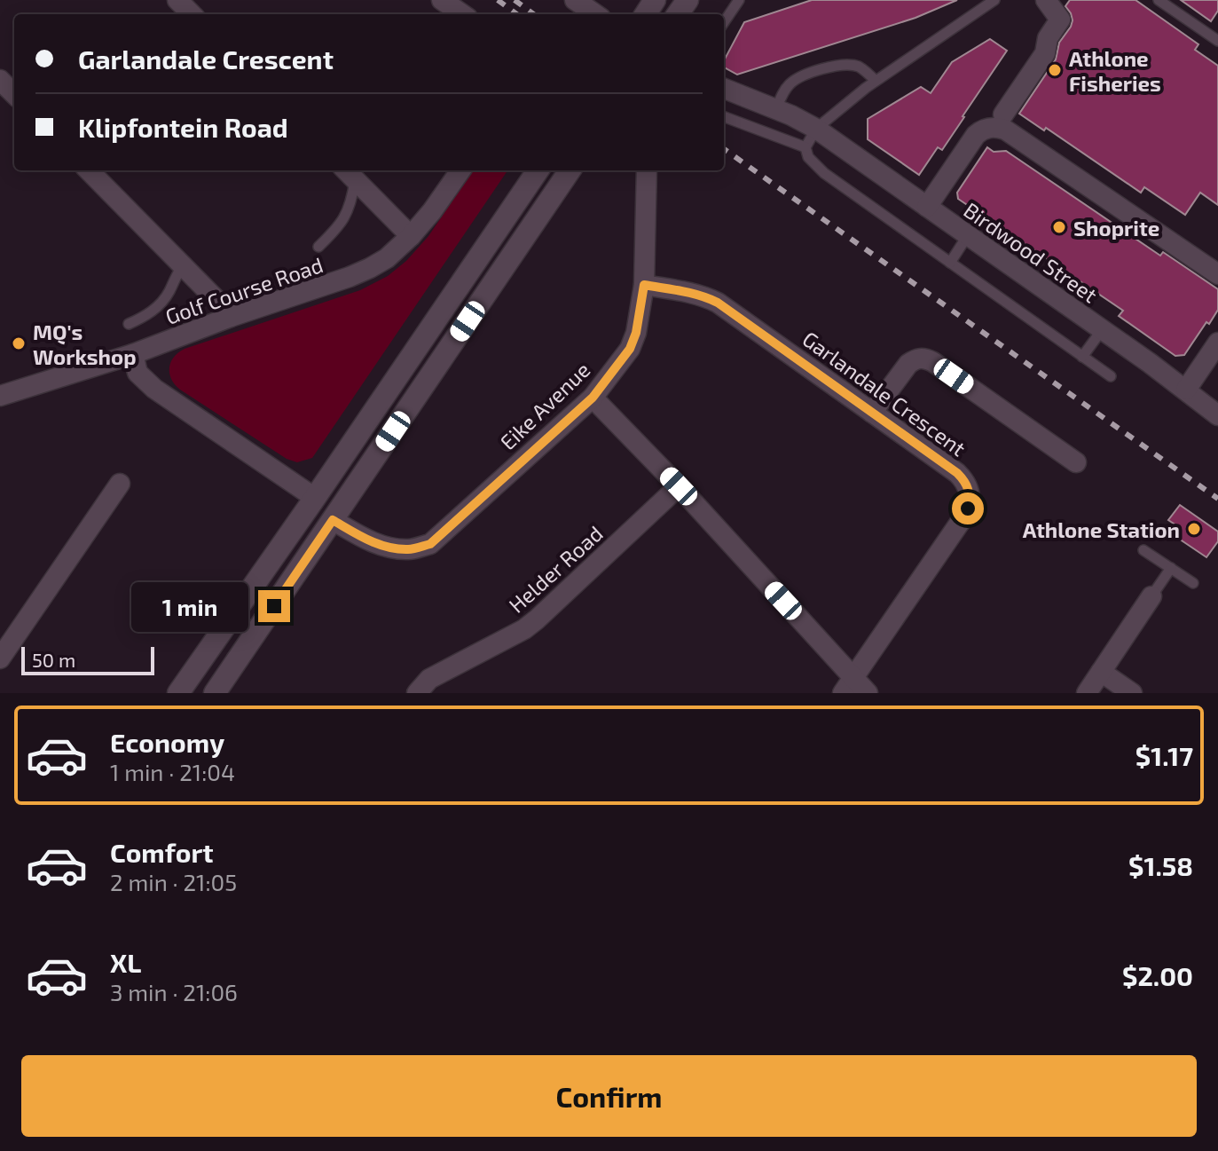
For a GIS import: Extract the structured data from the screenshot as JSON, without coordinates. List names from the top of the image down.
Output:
{
  "streets": {
    "street": [
      "Birdwood Street",
      "Golf Course Road",
      "Garlandale Crescent",
      "Eike Avenue",
      "Helder Road"
    ]
  },
  "crossings": [
    ["Garlandale Crescent", "Eike Avenue"]
  ],
  "places": [
    "Athlone Fisheries",
    "Shoprite",
    "MQ's Workshop",
    "Athlone Station"
  ],
  "scale_bar": "50 m",
  "page": {
    "banner": ["Garlandale Crescent", "Klipfontein Road"],
    "bubble": "1 min",
    "scale": "50 m",
    "list": [
      {
        "name": "Economy",
        "note": "1 min · 21:04",
        "value": "$1.17"
      },
      {
        "name": "Comfort",
        "note": "2 min · 21:05",
        "value": "$1.58"
      },
      {
        "name": "XL",
        "note": "3 min · 21:06",
        "value": "$2.00"
      }
    ],
    "buttons": "Confirm"
  }
}
